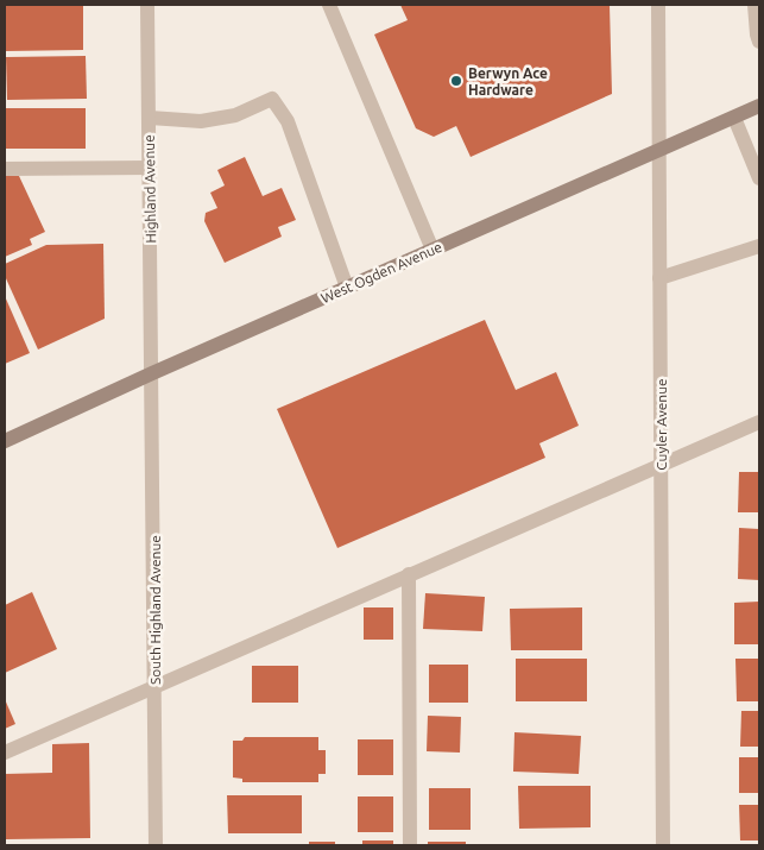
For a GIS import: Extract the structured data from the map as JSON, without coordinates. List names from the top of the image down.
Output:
{
  "streets": {
    "main road": ["West Ogden Avenue"],
    "street": ["Highland Avenue", "Cuyler Avenue", "South Highland Avenue"]
  },
  "crossings": [
    ["Highland Avenue", "West Ogden Avenue"],
    ["Highland Avenue", "South Highland Avenue"],
    ["West Ogden Avenue", "Cuyler Avenue"],
    ["West Ogden Avenue", "South Highland Avenue"]
  ],
  "places": ["Berwyn Ace Hardware"]
}
